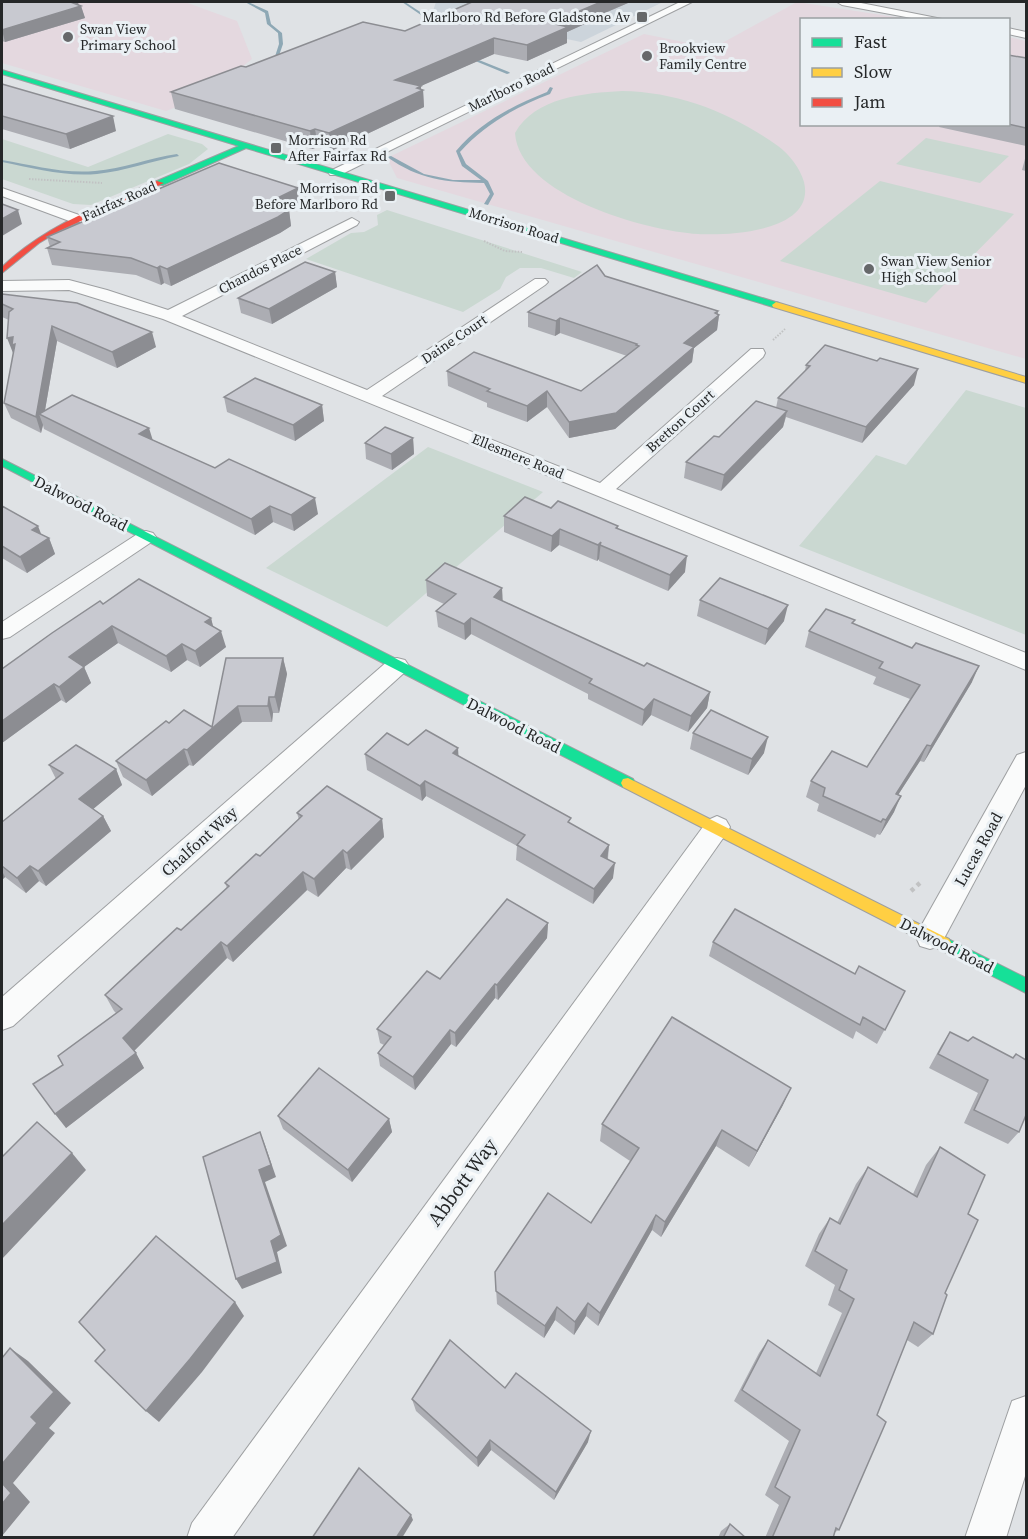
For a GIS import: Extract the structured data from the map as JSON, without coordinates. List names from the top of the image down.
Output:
{
  "streets": {
    "main road": ["Fairfax Road", "Morrison Road", "Dalwood Road"],
    "street": [
      "Marlboro Road",
      "Chandos Place",
      "Daine Court",
      "Bretton Court",
      "Ellesmere Road",
      "Chalfont Way",
      "Lucas Road",
      "Abbott Way"
    ]
  },
  "crossings": [
    ["Marlboro Road", "Morrison Road"],
    ["Fairfax Road", "Morrison Road"],
    ["Chandos Place", "Ellesmere Road"],
    ["Daine Court", "Ellesmere Road"],
    ["Bretton Court", "Ellesmere Road"],
    ["Dalwood Road", "Chalfont Way"],
    ["Dalwood Road", "Lucas Road"],
    ["Dalwood Road", "Abbott Way"]
  ],
  "places": {
    "transit": ["Marlboro Rd Before Gladstone Av", "Morrison Rd After Fairfax Rd", "Morrison Rd Before Marlboro Rd"],
    "other": ["Swan View Primary School", "Brookview Family Centre", "Swan View Senior High School"]
  },
  "legend": ["Fast", "Slow", "Jam"]
}
